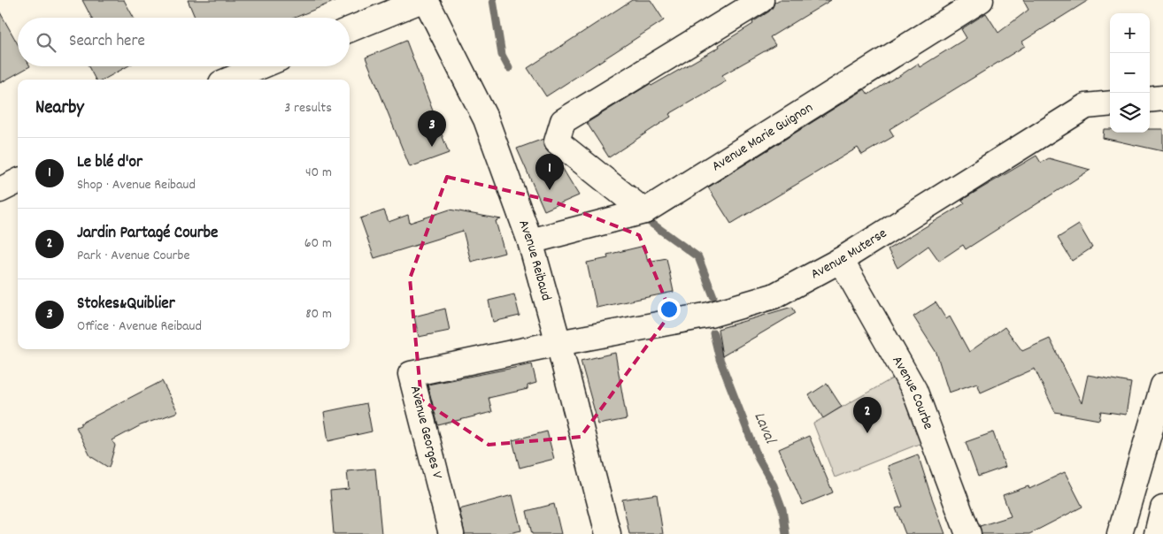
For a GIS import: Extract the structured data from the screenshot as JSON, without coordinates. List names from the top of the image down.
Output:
{
  "streets": {
    "main road": [
      "Avenue Marie Guignon",
      "Avenue Muterse",
      "Avenue Reibaud",
      "Avenue Courbe",
      "Avenue Georges V"
    ]
  },
  "crossings": [
    ["Avenue Marie Guignon", "Avenue Reibaud"],
    ["Avenue Muterse", "Avenue Reibaud"],
    ["Avenue Muterse", "Avenue Courbe"],
    ["Avenue Muterse", "Avenue Georges V"],
    ["Avenue Reibaud", "Avenue Georges V"]
  ],
  "water": ["Laval"],
  "page": {
    "map_buttons": ["+", "−"],
    "search": "Search here",
    "heading": ["Nearby", "3 results"],
    "pins": ["3", "1", "2"],
    "list": [
      {
        "mark": "1",
        "name": "Le blé d'or",
        "note": "Shop · Avenue Reibaud",
        "value": "40 m"
      },
      {
        "mark": "2",
        "name": "Jardin Partagé Courbe",
        "note": "Park · Avenue Courbe",
        "value": "60 m"
      },
      {
        "mark": "3",
        "name": "Stokes&Quiblier",
        "note": "Office · Avenue Reibaud",
        "value": "80 m"
      }
    ]
  }
}
